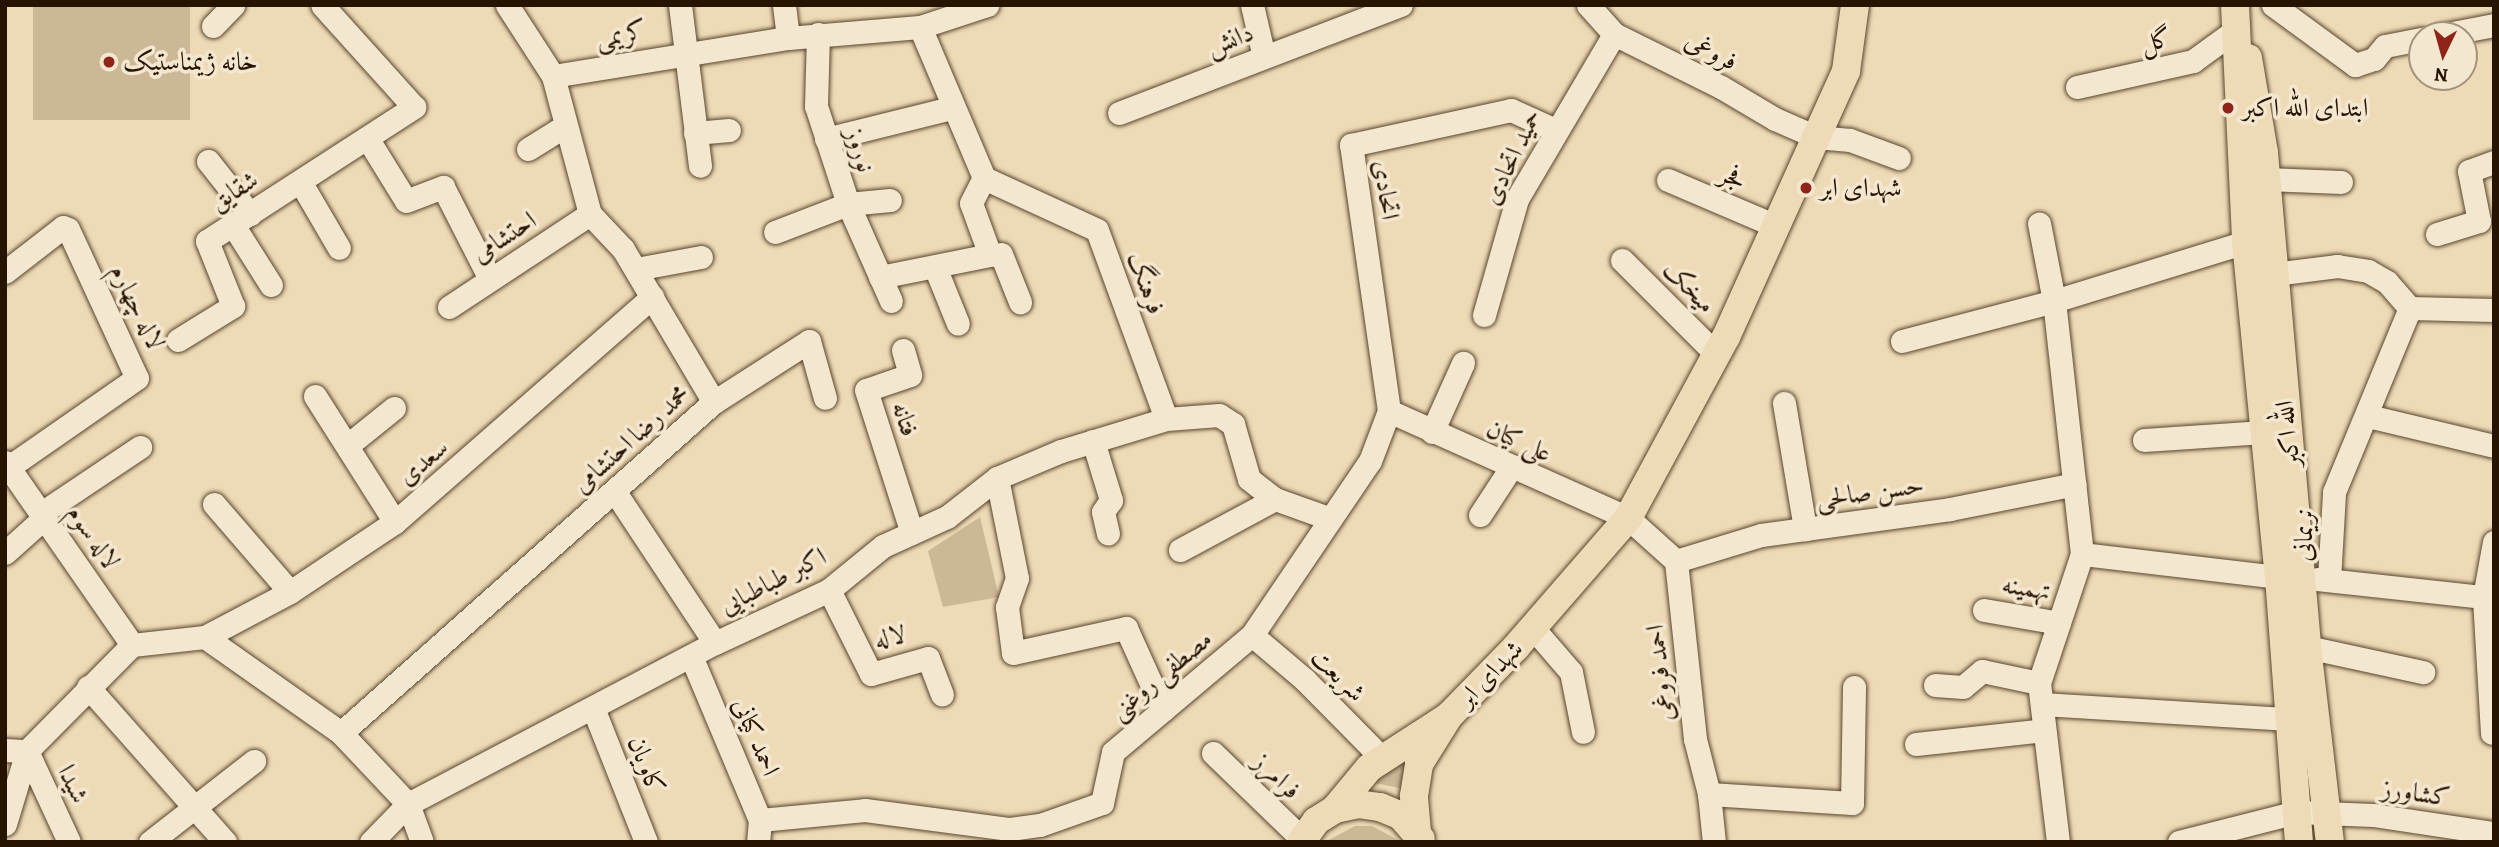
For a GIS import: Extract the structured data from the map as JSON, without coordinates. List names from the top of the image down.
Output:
{
  "streets": {
    "main road": ["الله اکبر", "شهدای ابر"],
    "street": [
      "کریمی",
      "دانش",
      "گل",
      "فروغی",
      "نوروز",
      "حمید اتحادی",
      "فجر",
      "اتحادی",
      "شقایق",
      "احتشامی",
      "فرهنگ",
      "میخک",
      "لاله چهارم",
      "فتانه",
      "محمد رضا احتشامی",
      "علی کیان",
      "سعدی",
      "حسن صالحی",
      "نریمانی",
      "لاله سوم",
      "اکبر طباطبایی",
      "تهمینه",
      "لاله",
      "احمد فروغی",
      "مصطفی روغنی",
      "شریعت",
      "احمد کیانی",
      "کاویان",
      "فرامرز",
      "شیدا",
      "کشاورز"
    ]
  },
  "crossings": [
    ["کریمی", "نوروز"],
    ["کریمی", "محمد رضا احتشامی"],
    ["گل", "الله اکبر"],
    ["فروغی", "حمید اتحادی"],
    ["فروغی", "شهدای ابر"],
    ["حمید اتحادی", "اتحادی"],
    ["فجر", "شهدای ابر"],
    ["اتحادی", "علی کیان"],
    ["اتحادی", "مصطفی روغنی"],
    ["احتشامی", "محمد رضا احتشامی"],
    ["فرهنگ", "اکبر طباطبایی"],
    ["میخک", "شهدای ابر"],
    ["لاله چهارم", "لاله سوم"],
    ["فتانه", "اکبر طباطبایی"],
    ["الله اکبر", "نریمانی"],
    ["الله اکبر", "کشاورز"],
    ["محمد رضا احتشامی", "سعدی"],
    ["علی کیان", "شهدای ابر"],
    ["علی کیان", "مصطفی روغنی"],
    ["حسن صالحی", "احمد فروغی"],
    ["اکبر طباطبایی", "لاله"],
    ["اکبر طباطبایی", "احمد کیانی"],
    ["اکبر طباطبایی", "کاویان"],
    ["مصطفی روغنی", "شریعت"],
    ["مصطفی روغنی", "احمد کیانی"]
  ],
  "places": ["خانه ژیمناستیک", "ابتدای الله اکبر", "شهدای ابر"],
  "north": "bottom"
}
